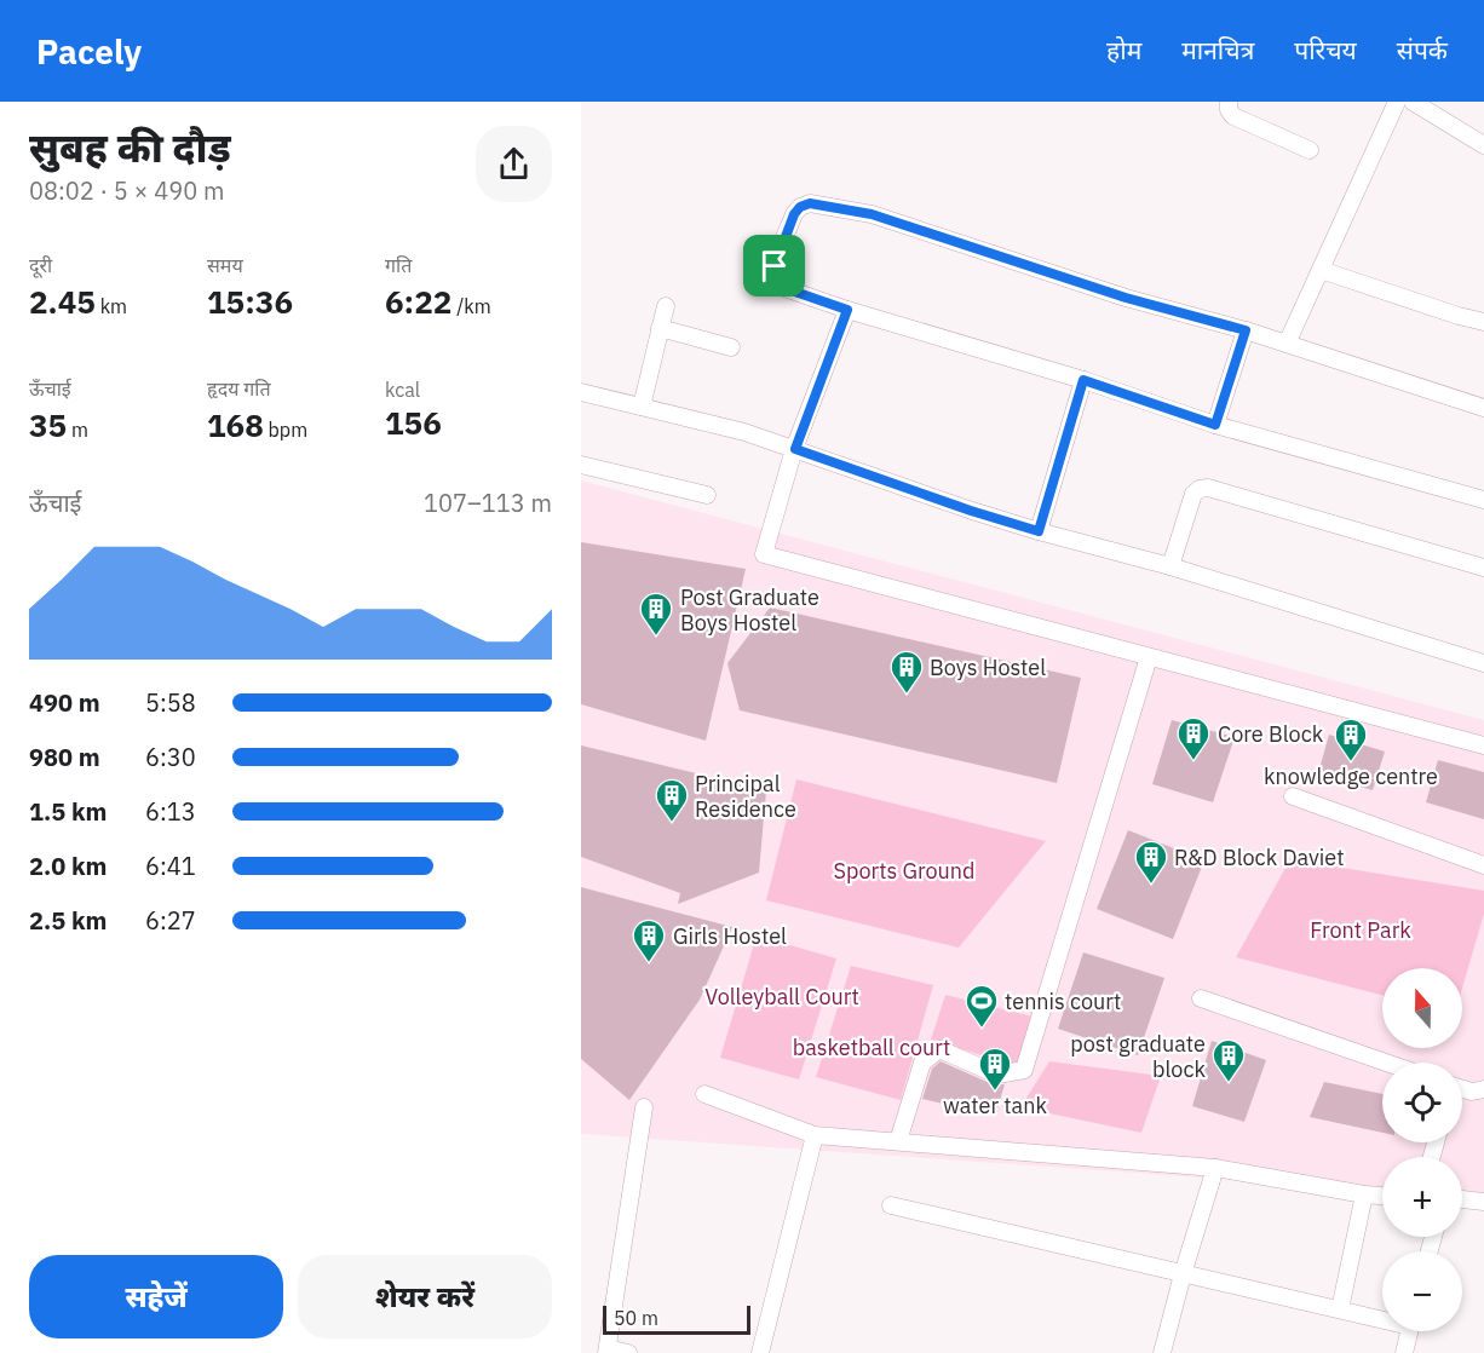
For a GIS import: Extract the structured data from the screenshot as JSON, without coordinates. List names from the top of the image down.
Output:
{
  "parks": [
    "Sports Ground",
    "Front Park",
    "Volleyball Court",
    "basketball court"
  ],
  "places": {
    "building": [
      "Post Graduate Boys Hostel",
      "Boys Hostel",
      "Core Block",
      "knowledge centre",
      "Principal Residence",
      "R&D Block Daviet",
      "Girls Hostel",
      "post graduate block",
      "water tank"
    ],
    "sports": ["tennis court"]
  },
  "scale_bar": "50 m",
  "north": "top",
  "page": {
    "header": "Pacely",
    "nav": [
      "होम",
      "मानचित्र",
      "परिचय",
      "संपर्क"
    ],
    "heading": ["सुबह की दौड़", "08:02 · 5 × 490 m"],
    "stats": [
      ["दूरी", "2.45 km"],
      ["समय", "15:36"],
      ["गति", "6:22 /km"],
      ["ऊँचाई", "35 m"],
      ["हृदय गति", "168 bpm"],
      ["kcal", "156"]
    ],
    "chart": ["ऊँचाई", "107–113 m"],
    "list": [
      {
        "name": "490 m",
        "note": "5:58"
      },
      {
        "name": "980 m",
        "note": "6:30"
      },
      {
        "name": "1.5 km",
        "note": "6:13"
      },
      {
        "name": "2.0 km",
        "note": "6:41"
      },
      {
        "name": "2.5 km",
        "note": "6:27"
      }
    ],
    "map_buttons": ["+", "−"],
    "buttons": ["सहेजें", "शेयर करें"],
    "scale": "50 m"
  }
}
